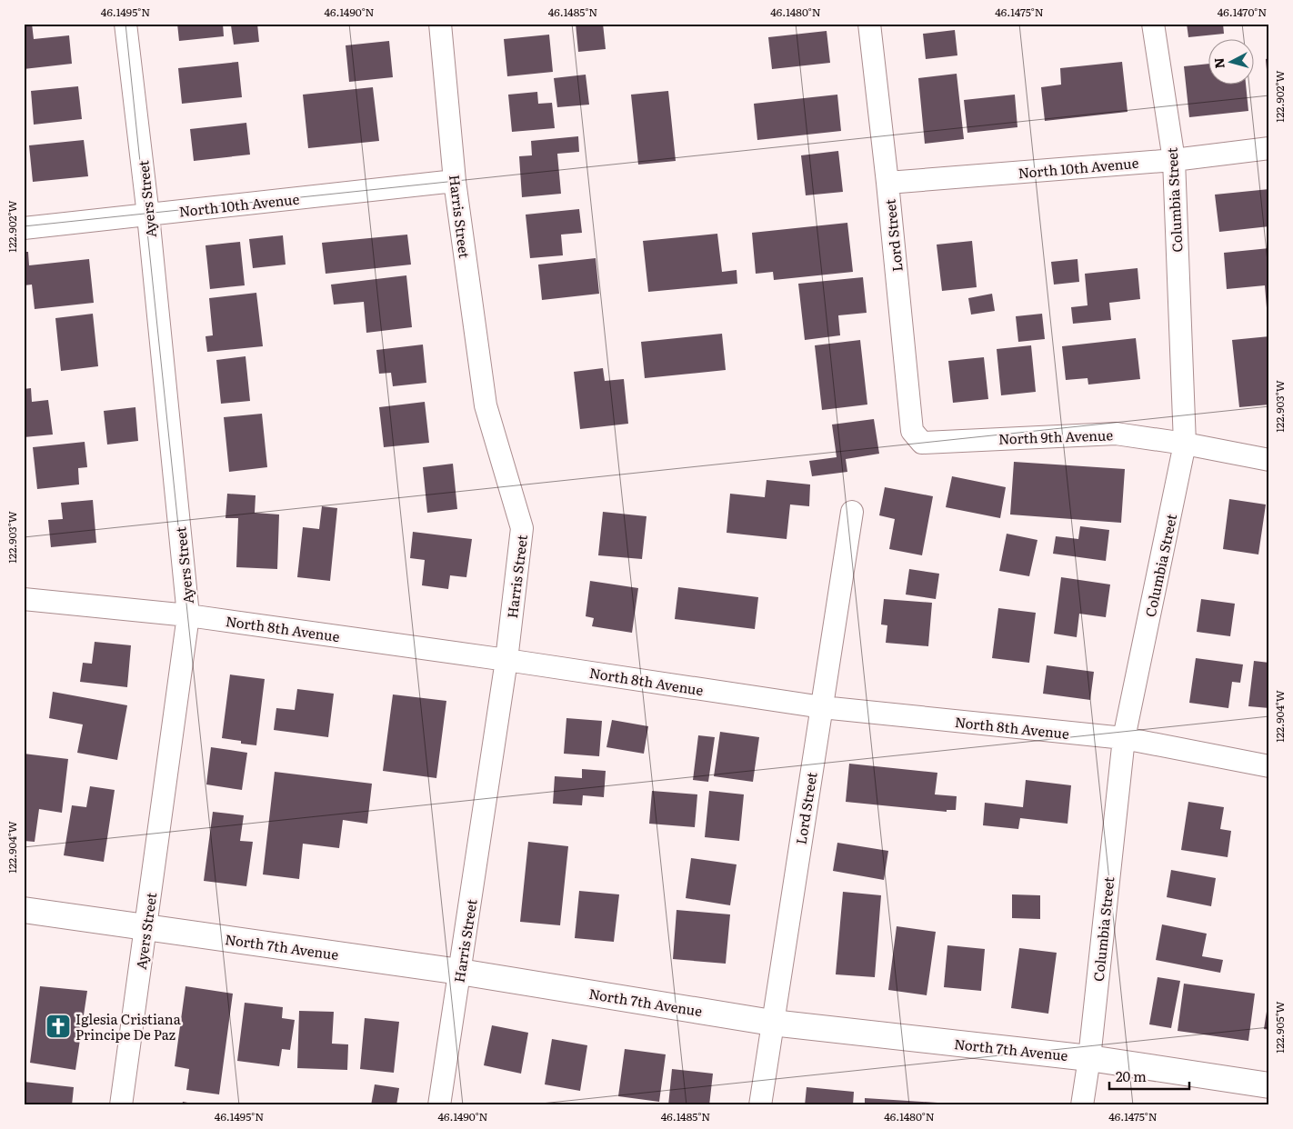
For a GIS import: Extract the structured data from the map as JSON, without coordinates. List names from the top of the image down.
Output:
{
  "streets": {
    "street": [
      "North 10th Avenue",
      "Ayers Street",
      "Columbia Street",
      "Harris Street",
      "Lord Street",
      "North 9th Avenue",
      "North 8th Avenue",
      "North 7th Avenue"
    ]
  },
  "crossings": [
    ["North 10th Avenue", "Ayers Street"],
    ["North 10th Avenue", "Columbia Street"],
    ["North 10th Avenue", "Harris Street"],
    ["North 10th Avenue", "Lord Street"],
    ["Ayers Street", "North 8th Avenue"],
    ["Ayers Street", "North 7th Avenue"],
    ["Columbia Street", "North 9th Avenue"],
    ["Columbia Street", "North 8th Avenue"],
    ["Columbia Street", "North 7th Avenue"],
    ["Harris Street", "North 8th Avenue"],
    ["Harris Street", "North 7th Avenue"],
    ["Lord Street", "North 9th Avenue"],
    ["Lord Street", "North 8th Avenue"],
    ["Lord Street", "North 7th Avenue"]
  ],
  "places": {
    "church": ["Iglesia Cristiana Principe De Paz"]
  },
  "scale_bar": "20 m",
  "north": "left",
  "coordinates": [
    "46.1495°N",
    "46.1490°N",
    "46.1485°N",
    "46.1480°N",
    "46.1475°N",
    "46.1470°N",
    "122.902°W",
    "122.903°W",
    "122.904°W",
    "122.905°W"
  ]
}
